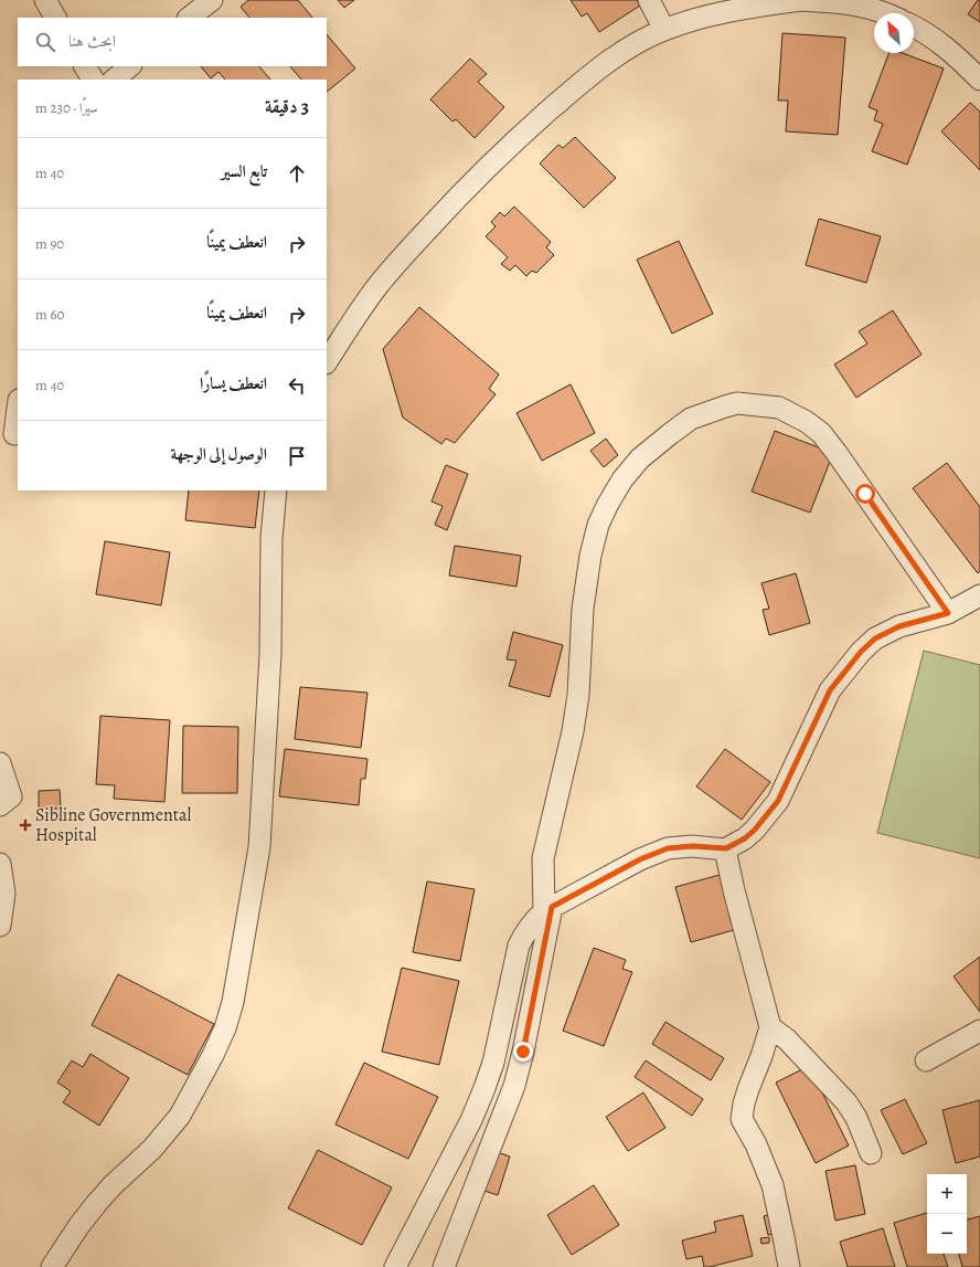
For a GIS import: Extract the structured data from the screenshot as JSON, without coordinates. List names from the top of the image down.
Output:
{
  "places": {
    "health": ["Sibline Governmental Hospital"]
  },
  "north": "top left",
  "page": {
    "search": "ابحث هنا",
    "heading": ["3 دقيقة", "سيرًا · 230 m"],
    "list": [
      ["تابع السير", "40 m"],
      ["انعطف يمينًا", "90 m"],
      ["انعطف يمينًا", "60 m"],
      ["انعطف يسارًا", "40 m"],
      "الوصول إلى الوجهة"
    ],
    "map_buttons": ["+", "−"]
  }
}
